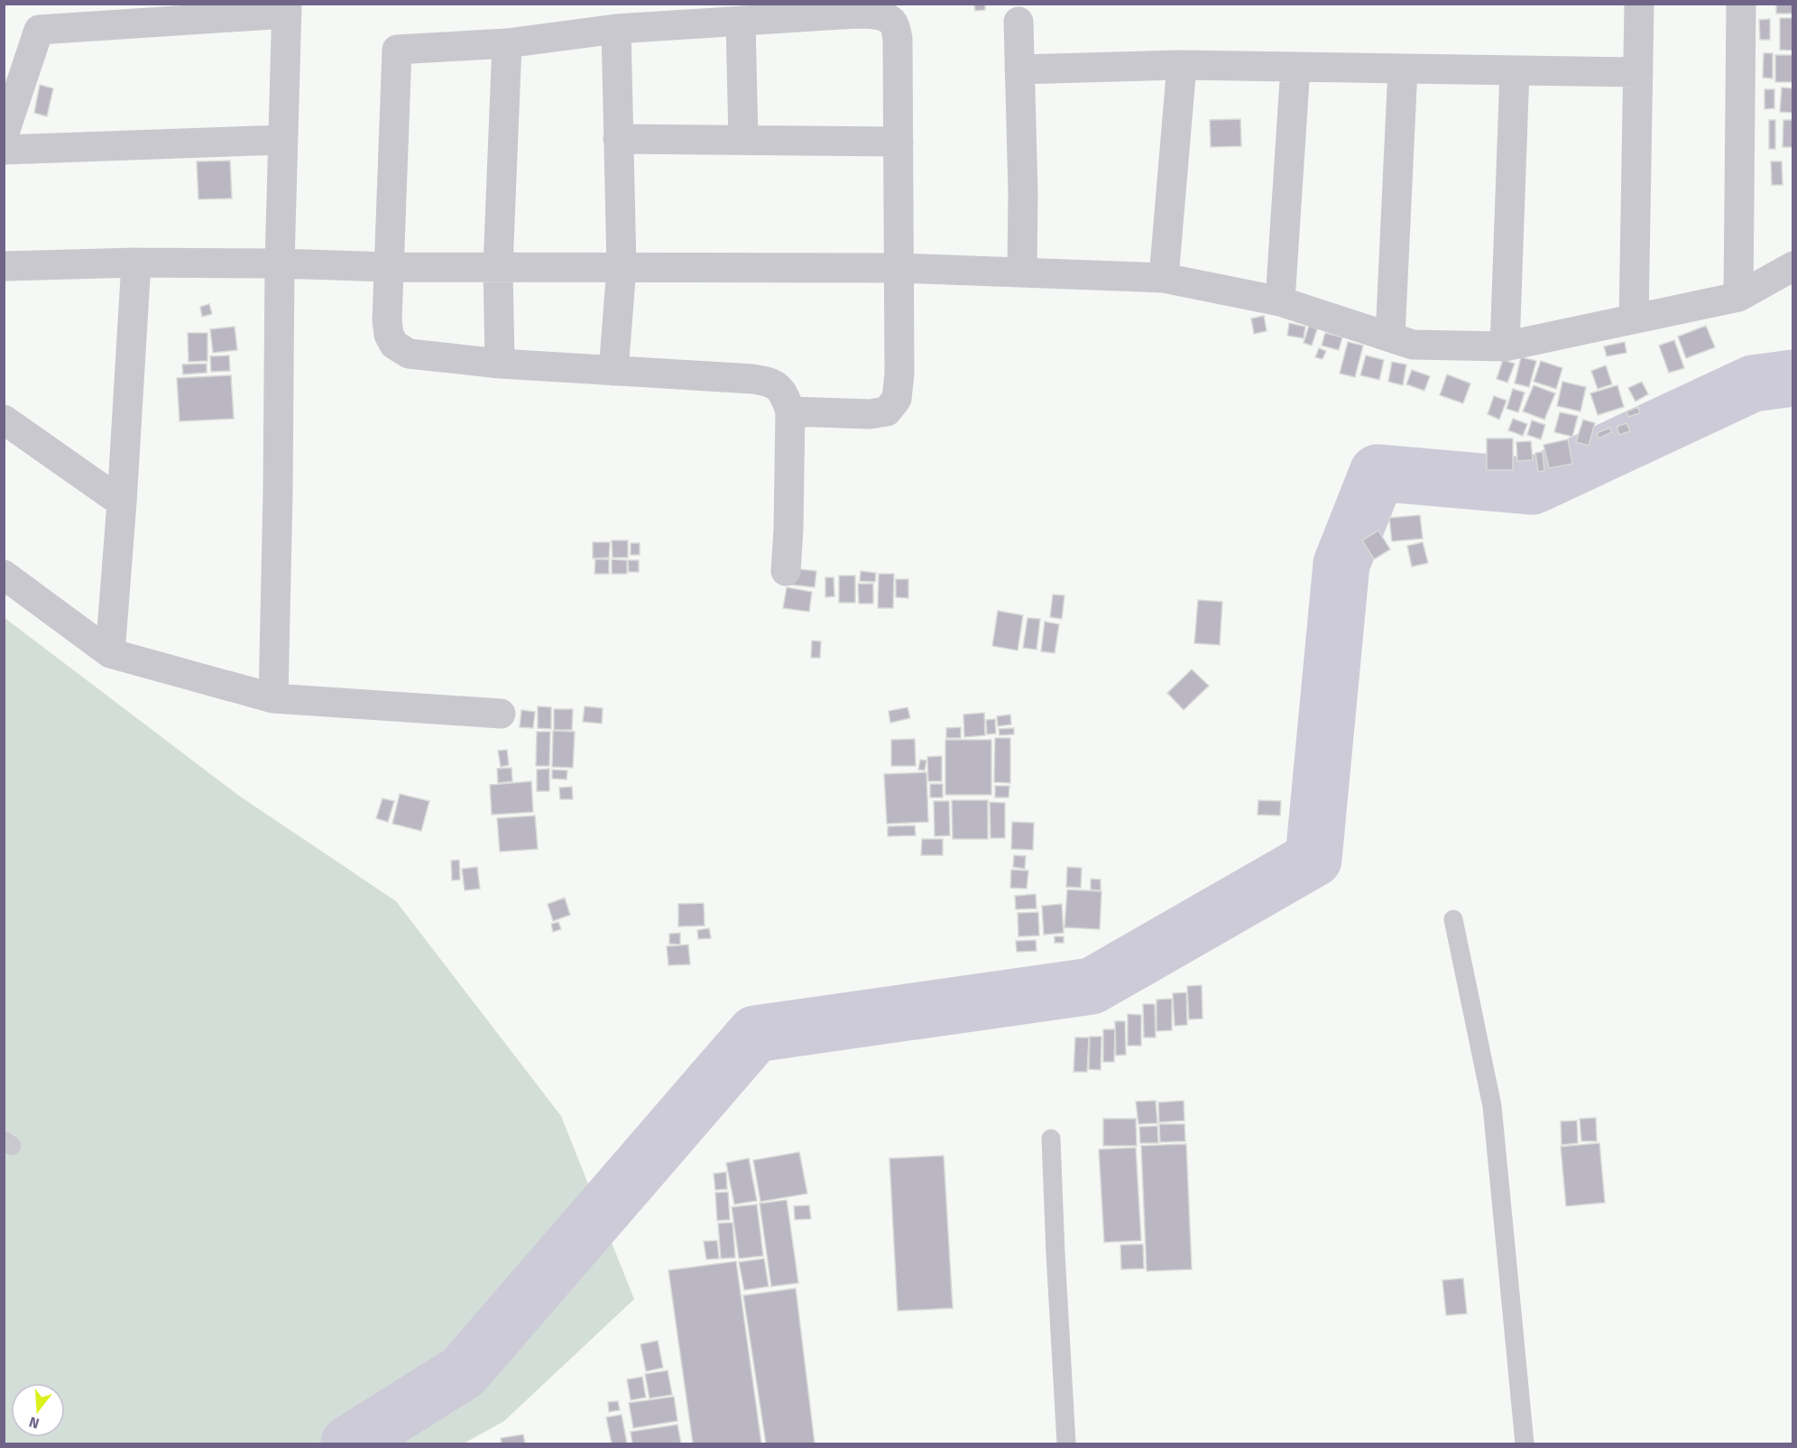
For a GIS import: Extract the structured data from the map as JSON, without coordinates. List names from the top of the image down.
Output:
{
  "north": "bottom"
}
